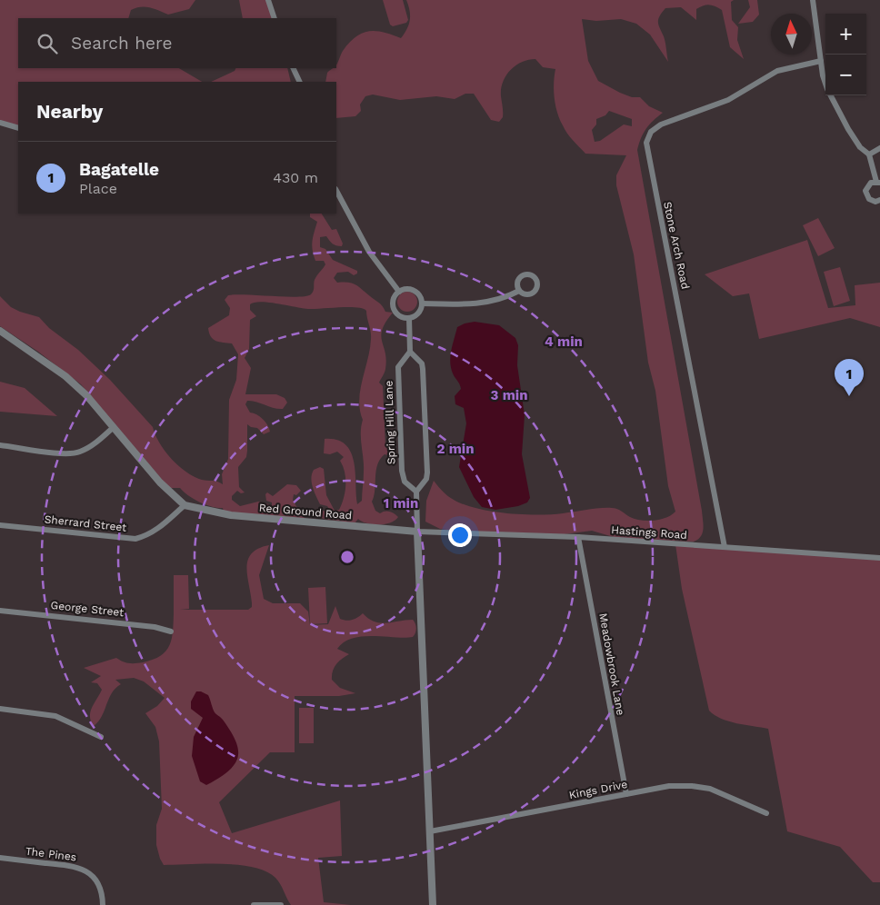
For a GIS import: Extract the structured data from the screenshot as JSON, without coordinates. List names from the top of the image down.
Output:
{
  "streets": {
    "street": [
      "Stone Arch Road",
      "Spring Hill Lane",
      "Red Ground Road",
      "Sherrard Street",
      "Hastings Road",
      "George Street",
      "Meadowbrook Lane",
      "Kings Drive",
      "The Pines"
    ]
  },
  "crossings": [
    ["Stone Arch Road", "Hastings Road"],
    ["Red Ground Road", "Sherrard Street"],
    ["Red Ground Road", "Hastings Road"],
    ["Hastings Road", "Meadowbrook Lane"],
    ["Meadowbrook Lane", "Kings Drive"]
  ],
  "north": "top",
  "page": {
    "map_buttons": ["+", "−"],
    "search": "Search here",
    "heading": "Nearby",
    "list": [
      {
        "mark": "1",
        "name": "Bagatelle",
        "note": "Place",
        "value": "430 m"
      }
    ],
    "pins": "1"
  },
  "rings": [
    "4 min",
    "3 min",
    "2 min",
    "1 min"
  ]
}
